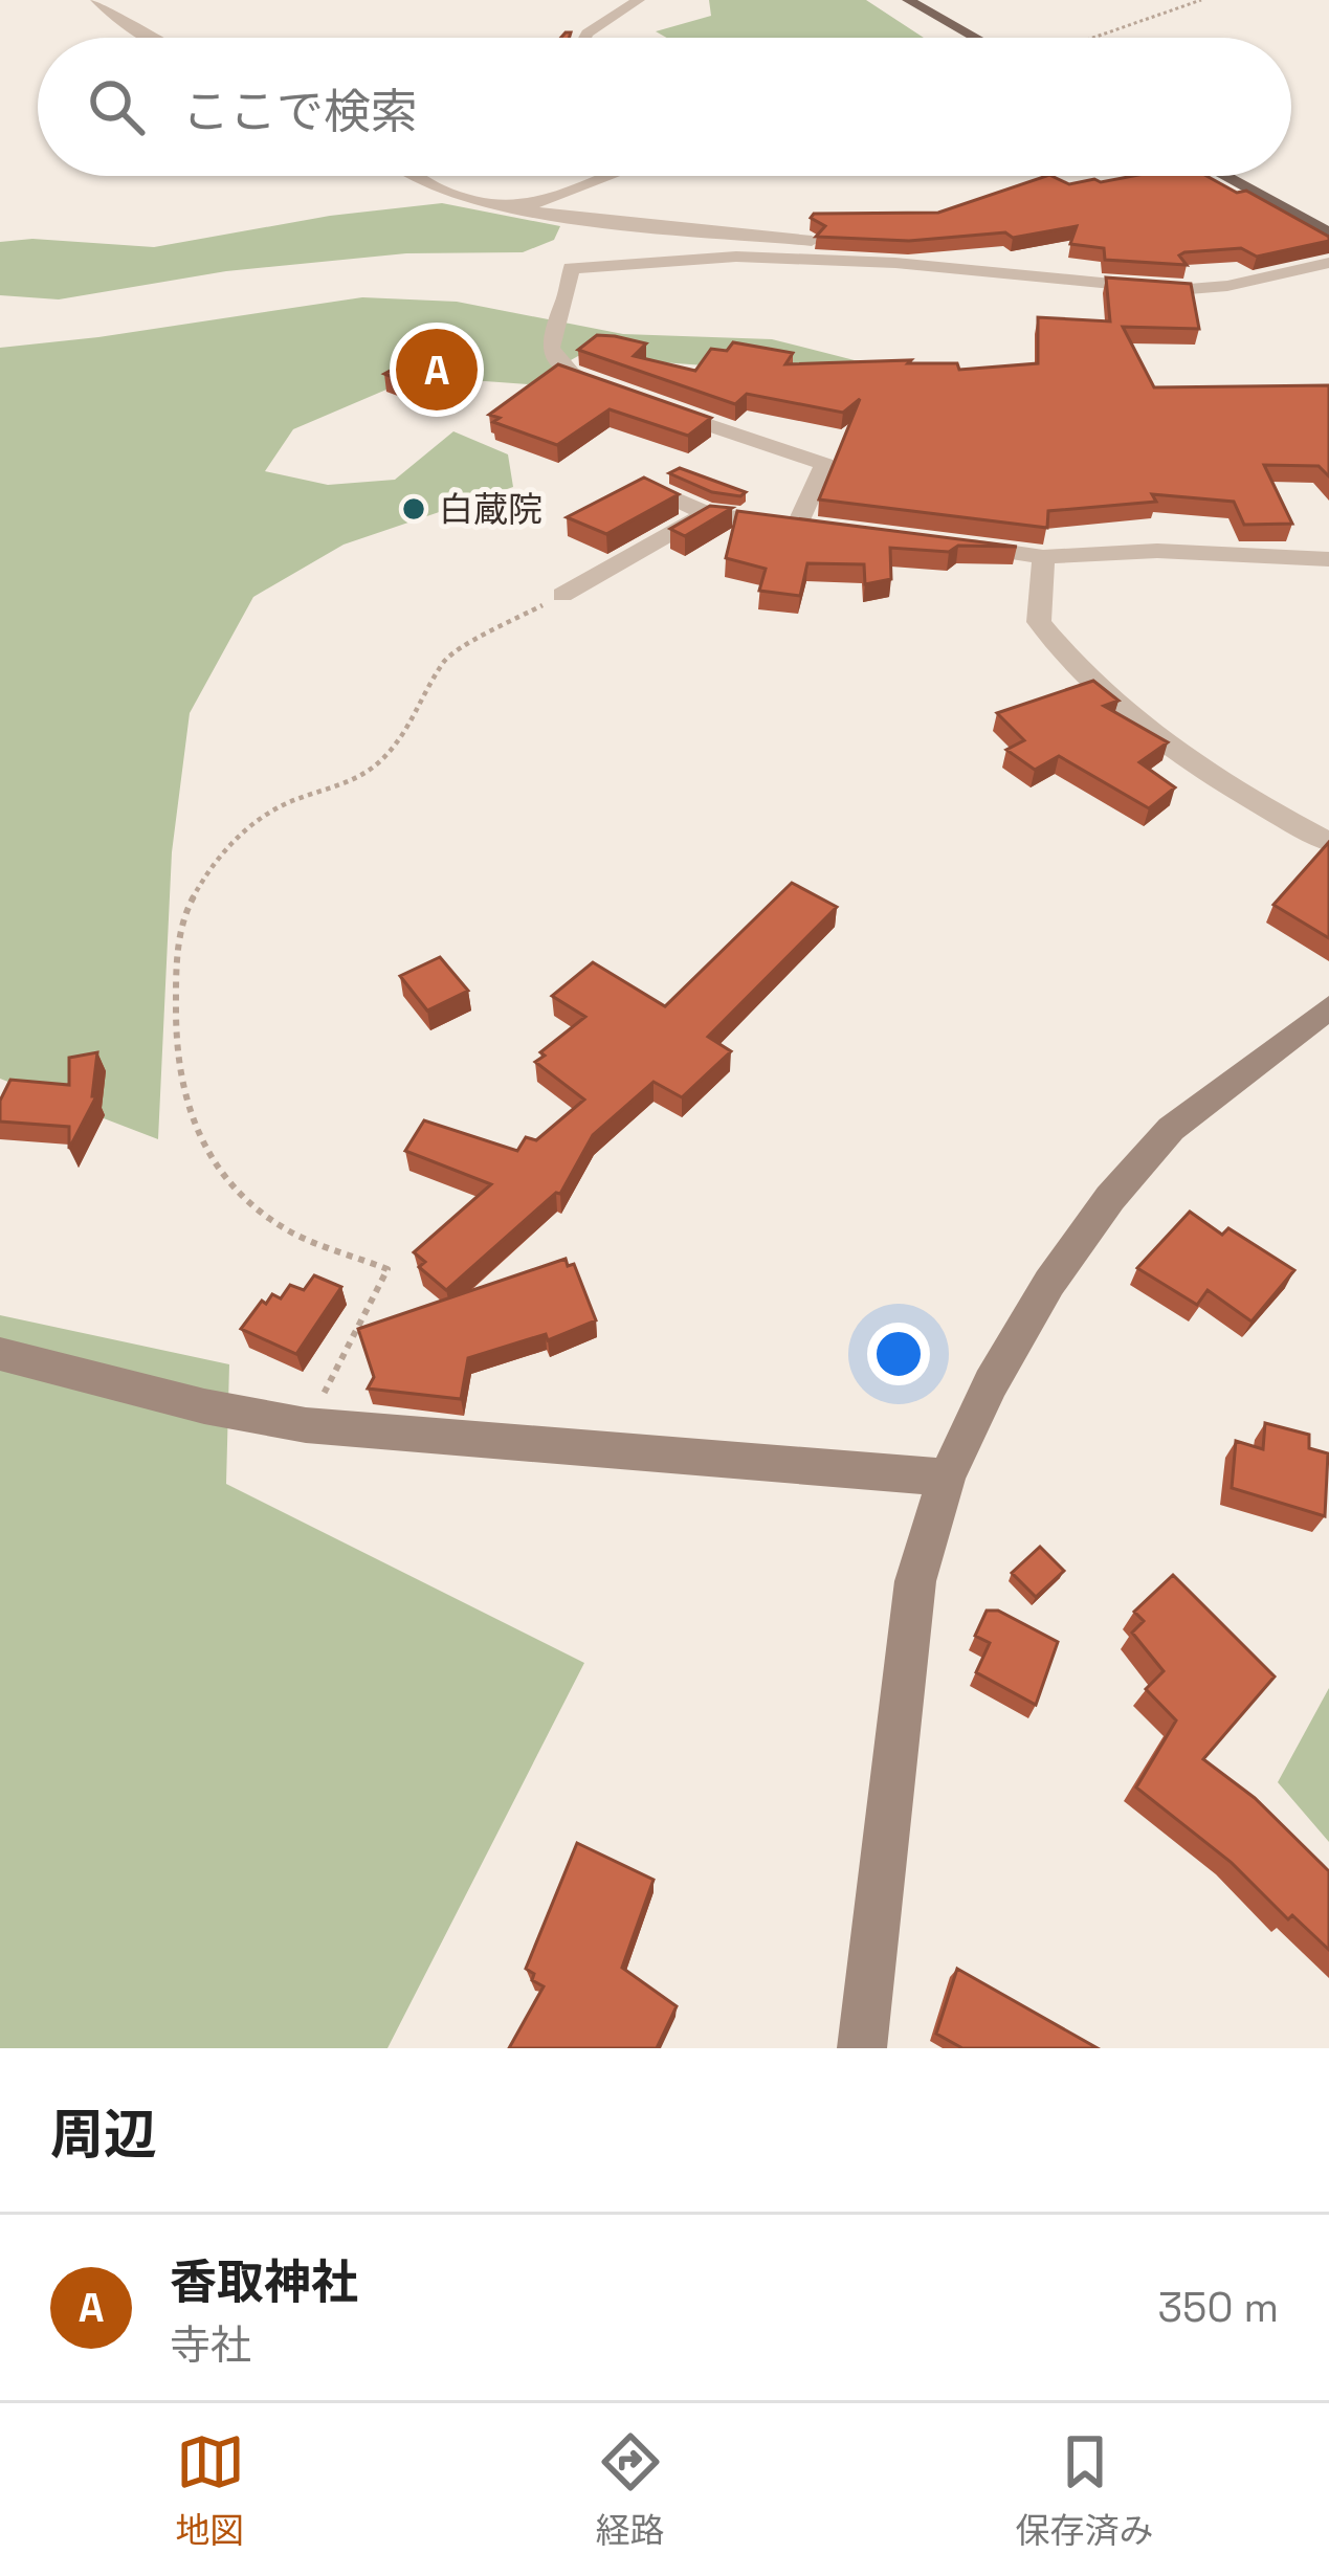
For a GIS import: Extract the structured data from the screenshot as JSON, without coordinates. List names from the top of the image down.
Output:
{
  "places": ["白蔵院"],
  "page": {
    "search": "ここで検索",
    "pins": "A",
    "heading": "周辺",
    "list": [
      {
        "mark": "A",
        "name": "香取神社",
        "note": "寺社",
        "value": "350 m"
      }
    ],
    "nav": ["地図", "経路", "保存済み"]
  }
}
